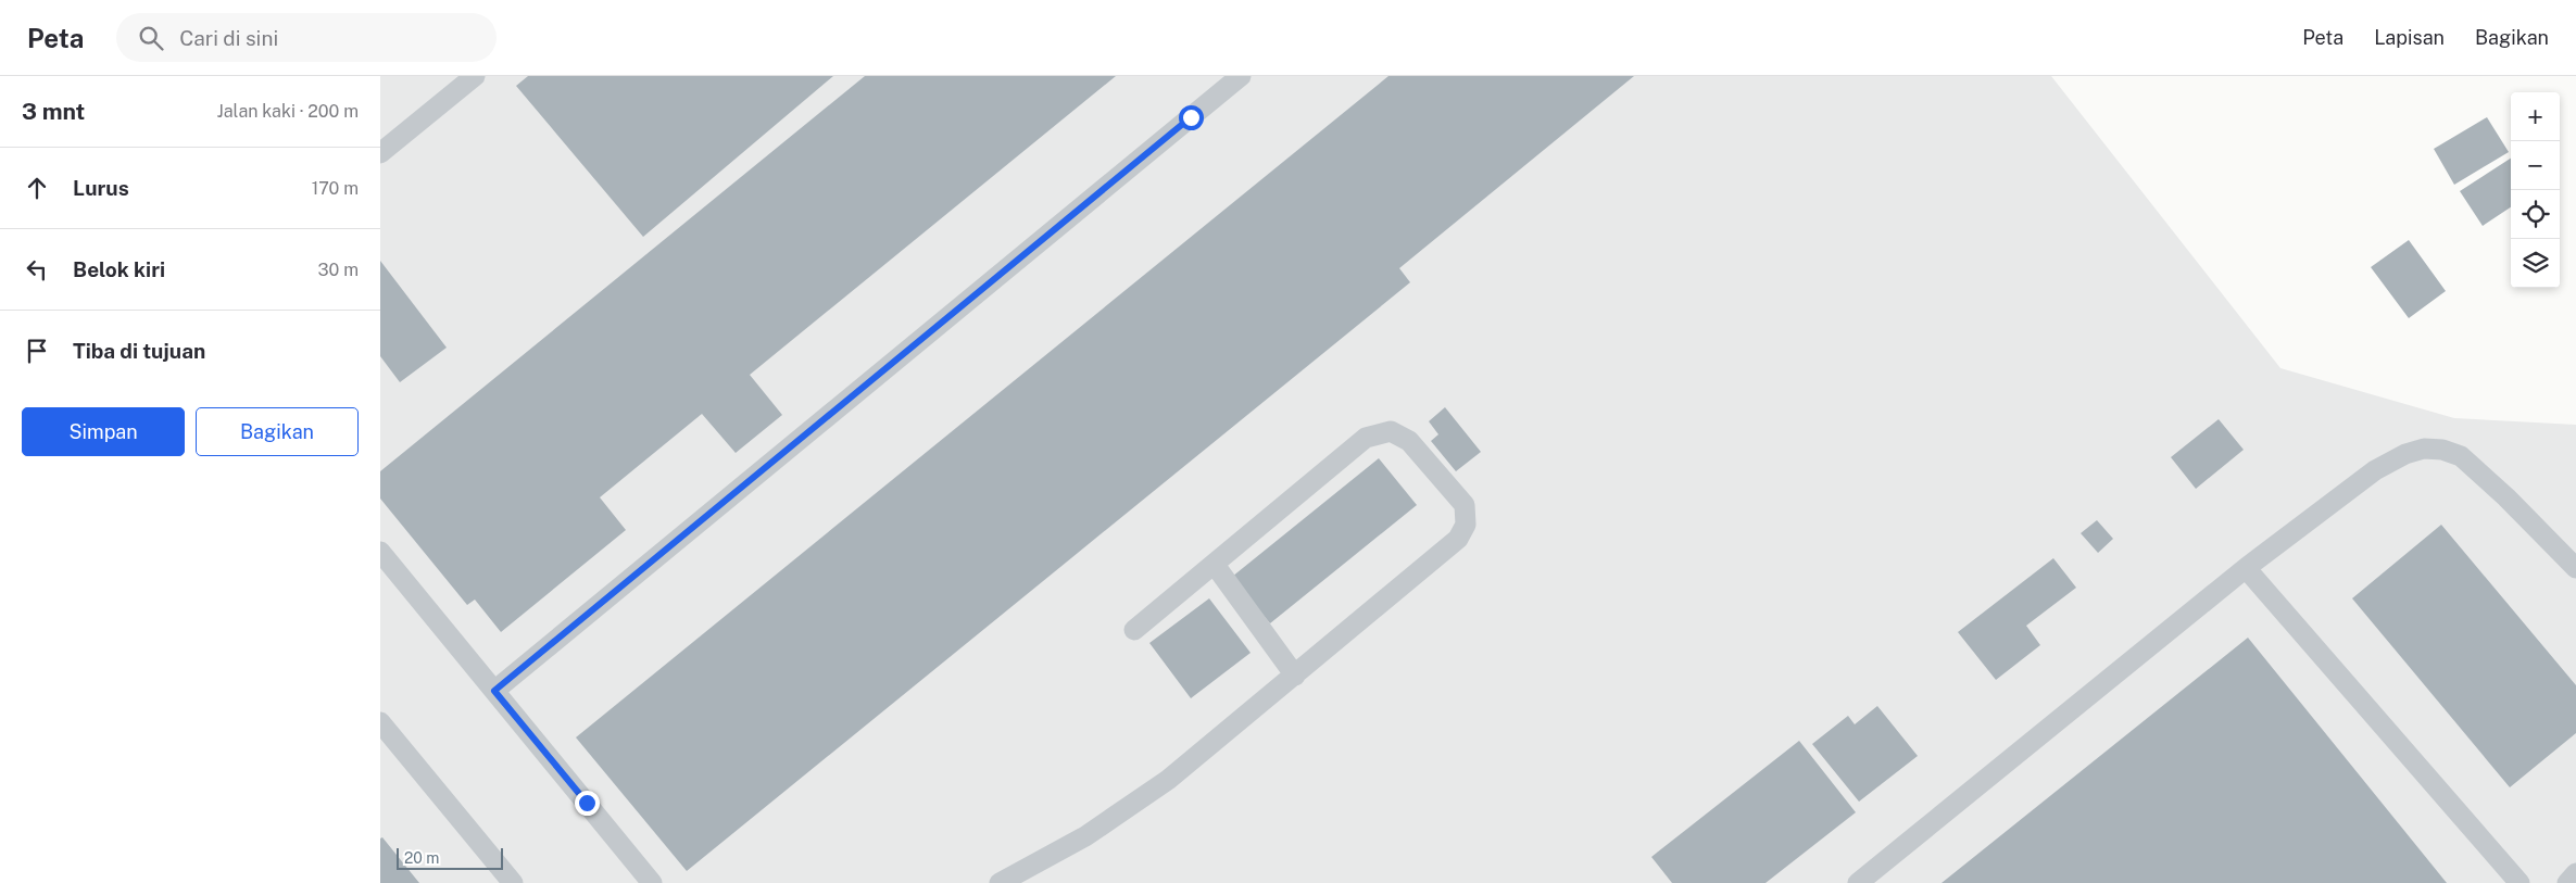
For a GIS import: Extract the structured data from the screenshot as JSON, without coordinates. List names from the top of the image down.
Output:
{
  "scale_bar": "20 m",
  "page": {
    "header": "Peta",
    "search": "Cari di sini",
    "nav": ["Peta", "Lapisan", "Bagikan"],
    "heading": ["3 mnt", "Jalan kaki · 200 m"],
    "map_buttons": ["+", "−"],
    "list": [
      ["Lurus", "170 m"],
      ["Belok kiri", "30 m"],
      "Tiba di tujuan"
    ],
    "buttons": ["Simpan", "Bagikan"],
    "scale": "20 m"
  }
}
